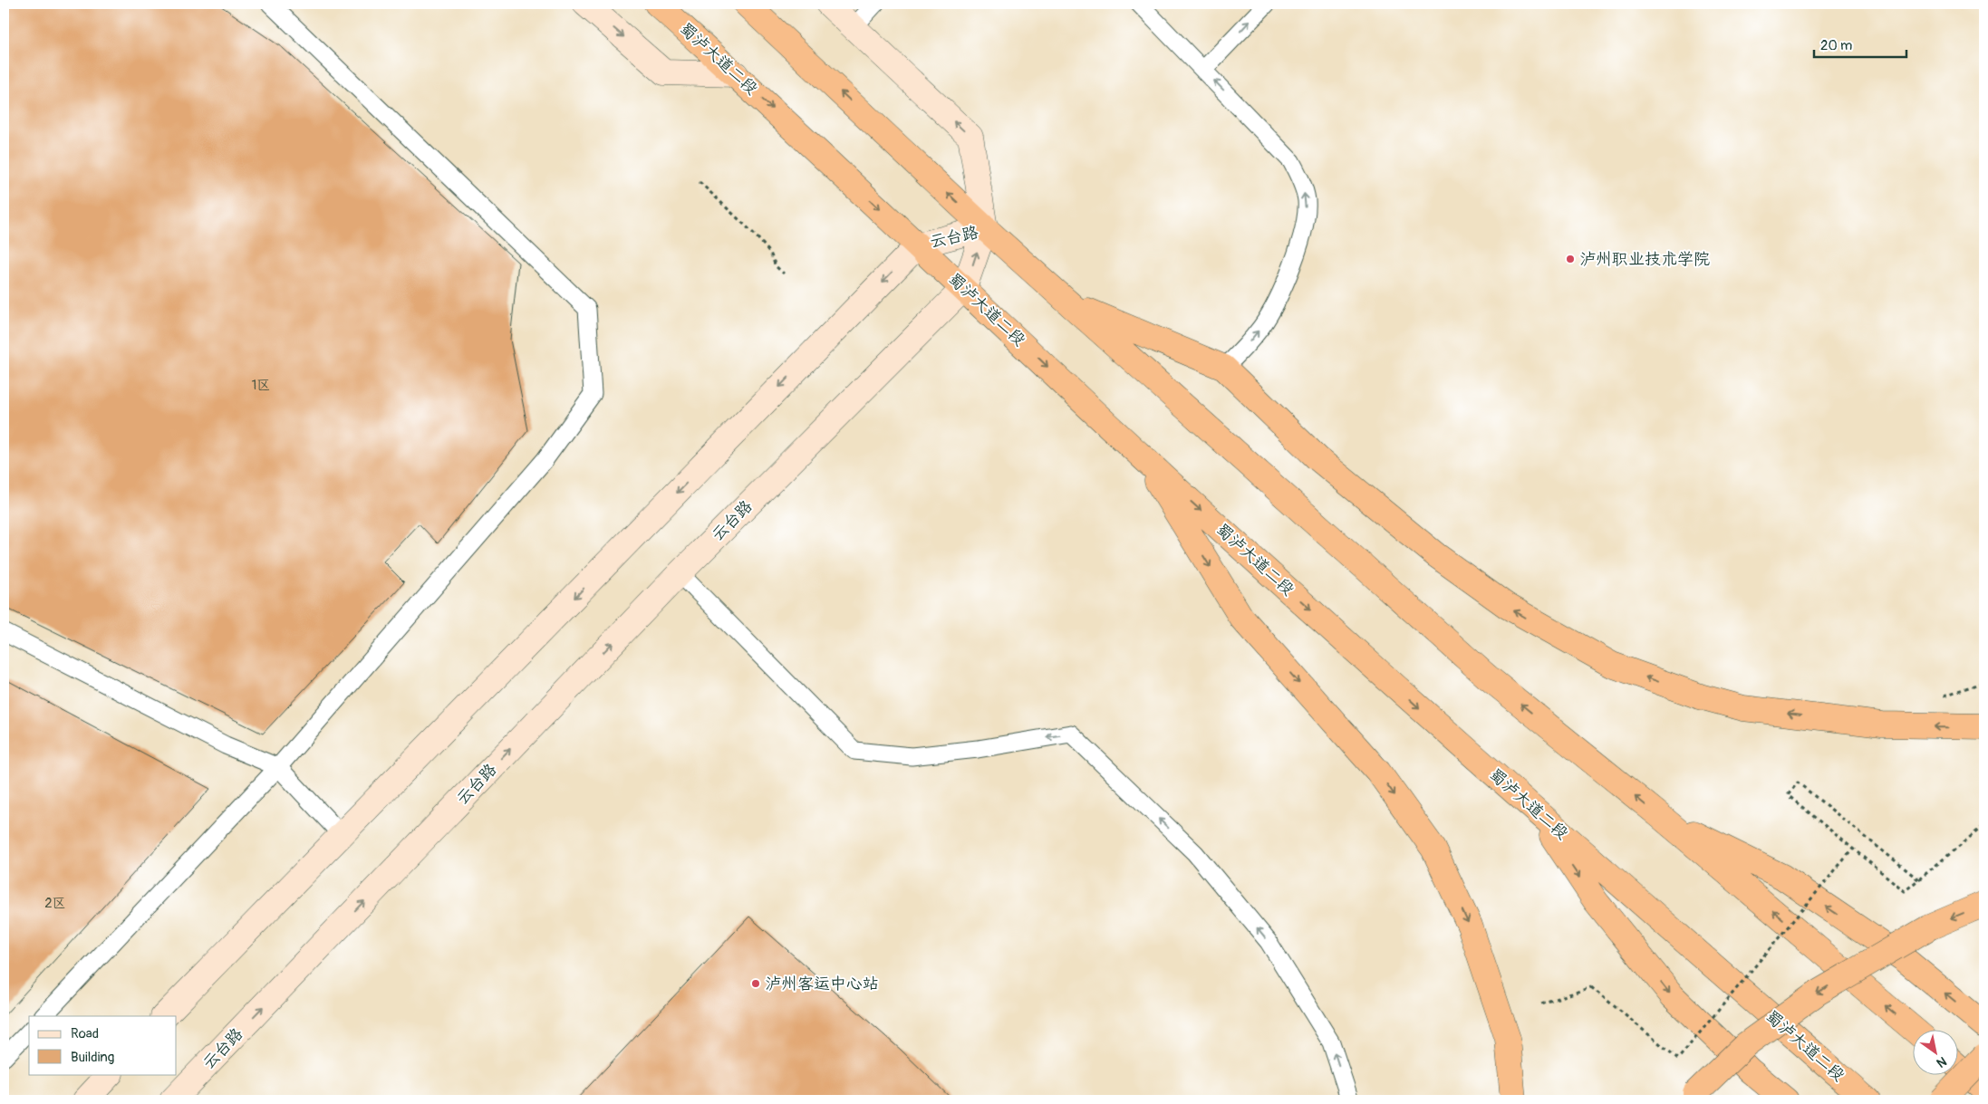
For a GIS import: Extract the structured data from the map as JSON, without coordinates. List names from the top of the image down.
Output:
{
  "streets": {
    "highway": ["蜀泸大道二段"],
    "street": ["云台路"]
  },
  "crossings": [
    ["蜀泸大道二段", "云台路"]
  ],
  "places": ["泸州职业技术学院", "泸州客运中心站"],
  "house_numbers": ["1区", "2区"],
  "legend": ["Road", "Building"],
  "scale_bar": "20 m",
  "north": "bottom right"
}
